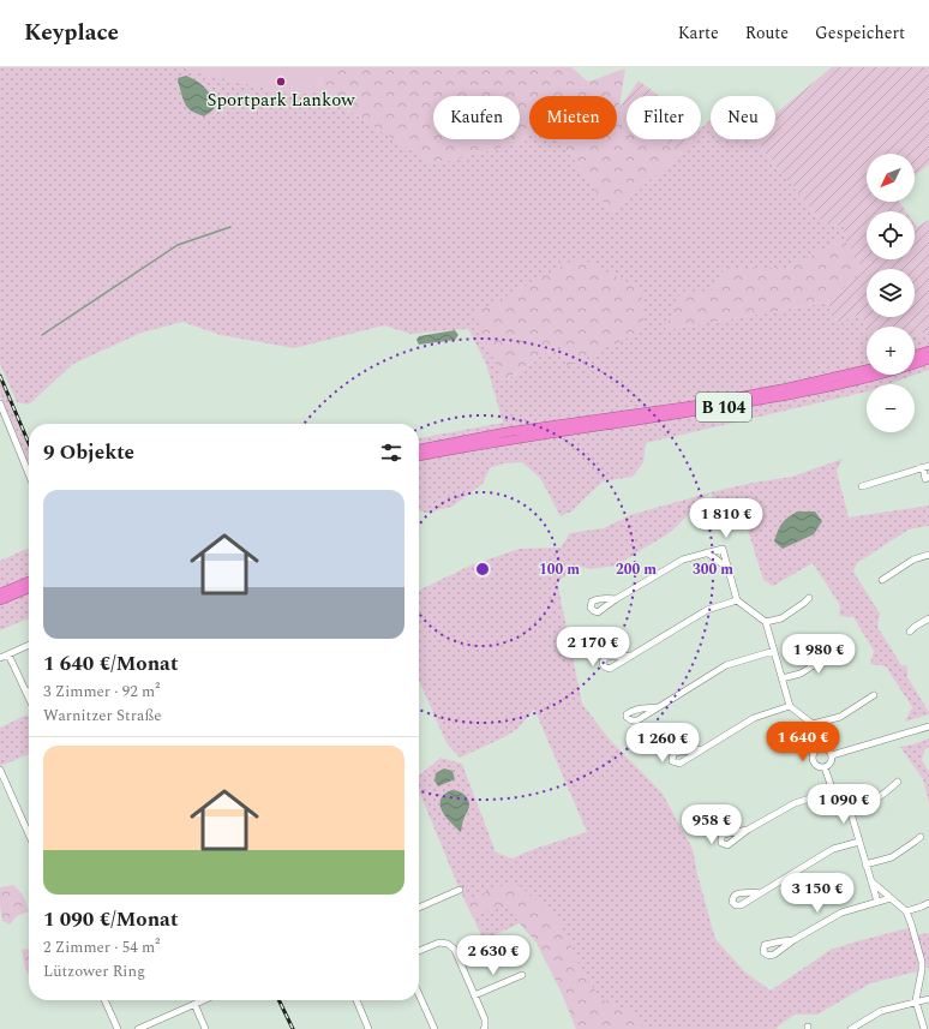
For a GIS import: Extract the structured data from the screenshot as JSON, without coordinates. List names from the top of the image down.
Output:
{
  "streets": {
    "highway": ["B 104"]
  },
  "places": ["Sportpark Lankow"],
  "north": "bottom left",
  "page": {
    "header": "Keyplace",
    "nav": ["Karte", "Route", "Gespeichert"],
    "chip": [
      "Kaufen",
      "Mieten",
      "Filter",
      "Neu"
    ],
    "map_buttons": ["+", "−"],
    "heading": "9 Objekte",
    "list": [
      {
        "name": "1 640 €/Monat",
        "note": "3 Zimmer · 92 m² · Warnitzer Straße"
      },
      {
        "name": "1 090 €/Monat",
        "note": "2 Zimmer · 54 m² · Lützower Ring"
      }
    ],
    "price": [
      "1 810 €",
      "2 170 €",
      "1 980 €",
      "1 640 €",
      "1 260 €",
      "1 090 €",
      "958 €",
      "3 150 €",
      "2 630 €"
    ]
  },
  "rings": ["100 m", "200 m", "300 m"]
}
